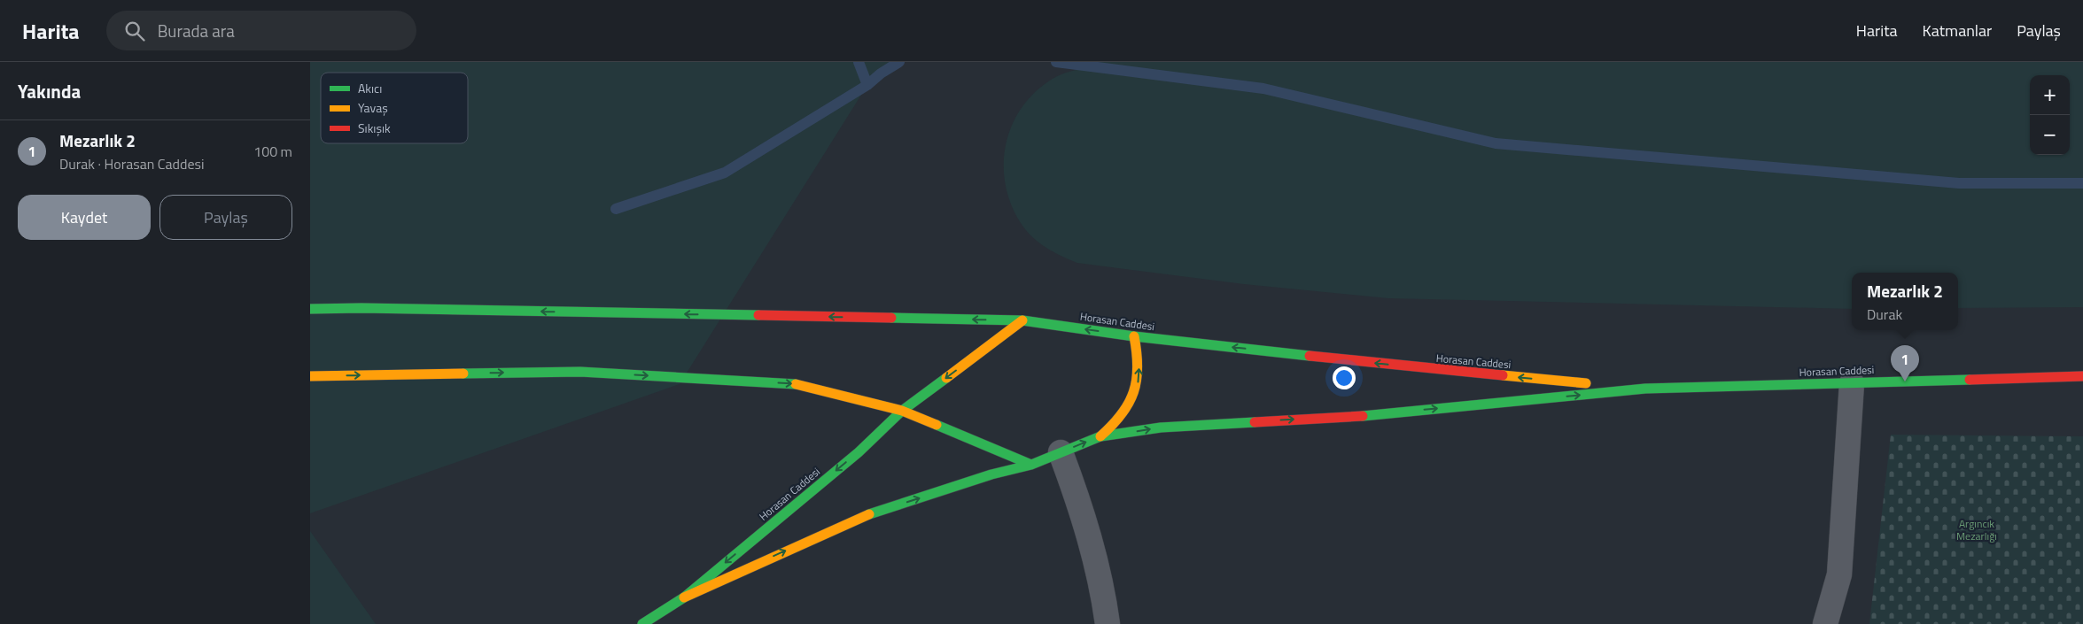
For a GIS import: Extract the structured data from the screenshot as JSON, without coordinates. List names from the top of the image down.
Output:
{
  "streets": {
    "street": ["Horasan Caddesi"]
  },
  "parks": ["Argıncık Mezarlığı"],
  "legend": ["Akıcı", "Yavaş", "Sıkışık"],
  "page": {
    "header": "Harita",
    "search": "Burada ara",
    "nav": ["Harita", "Katmanlar", "Paylaş"],
    "heading": "Yakında",
    "map_buttons": ["+", "−"],
    "list": [
      {
        "mark": "1",
        "name": "Mezarlık 2",
        "note": "Durak · Horasan Caddesi",
        "value": "100 m"
      }
    ],
    "buttons": ["Kaydet", "Paylaş"],
    "popup": ["Mezarlık 2", "Durak"],
    "pins": "1"
  }
}
